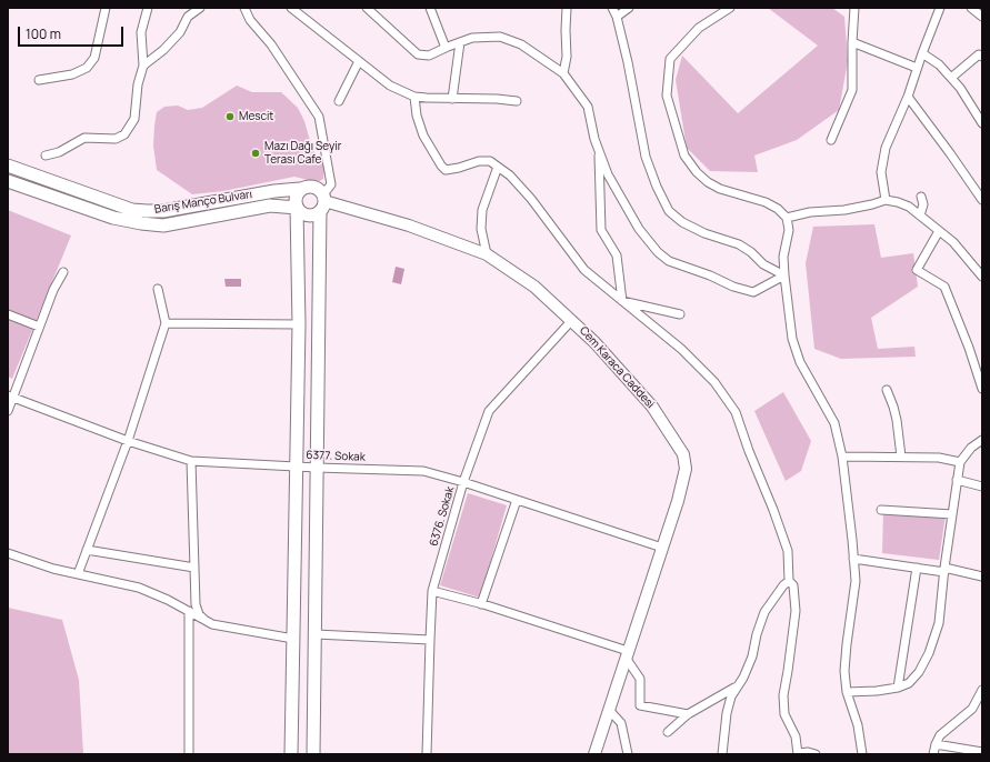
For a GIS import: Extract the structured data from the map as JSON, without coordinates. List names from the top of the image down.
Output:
{
  "streets": {
    "main road": ["Barış Manço Bulvarı"],
    "street": ["Cem Karaca Caddesi", "6377. Sokak", "6376. Sokak"]
  },
  "crossings": [
    ["Barış Manço Bulvarı", "Cem Karaca Caddesi"],
    ["Cem Karaca Caddesi", "6377. Sokak"],
    ["Cem Karaca Caddesi", "6376. Sokak"],
    ["6377. Sokak", "6376. Sokak"]
  ],
  "places": ["Mescit", "Mazı Dağı Seyir Terası Cafe"],
  "scale_bar": "100 m"
}
